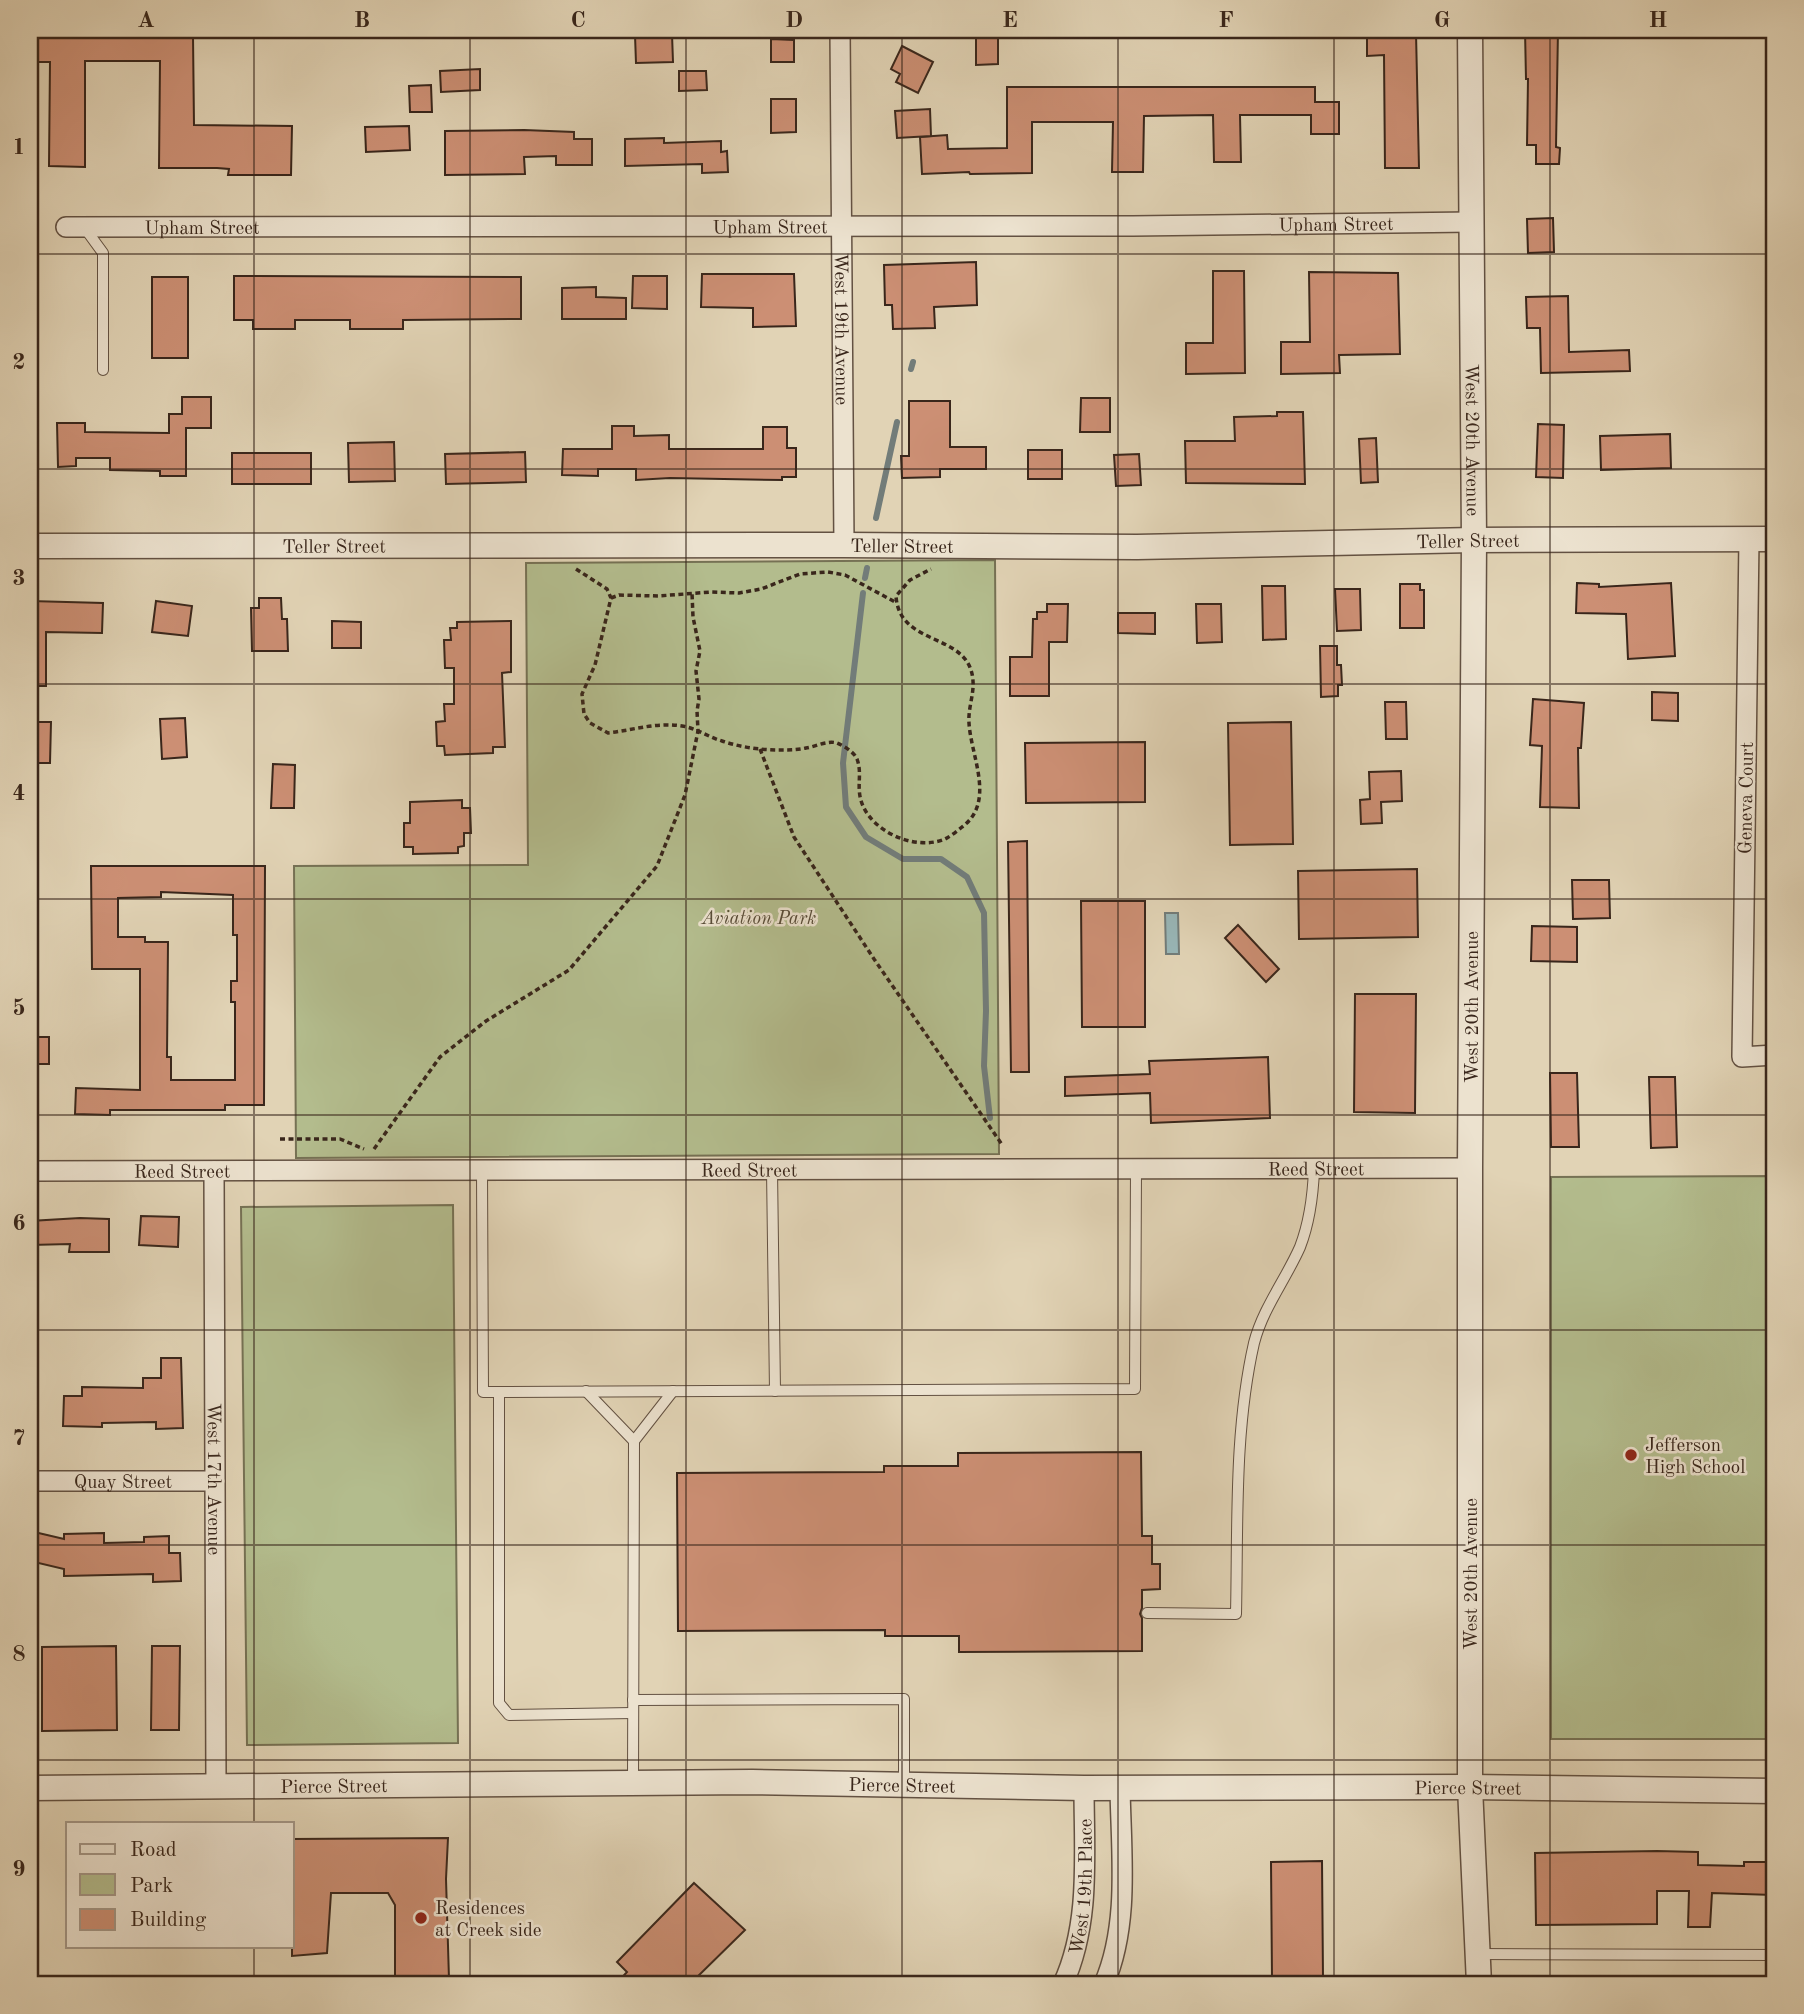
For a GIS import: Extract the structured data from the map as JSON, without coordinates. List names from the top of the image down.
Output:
{
  "streets": {
    "street": [
      "Upham Street",
      "West 19th Avenue",
      "West 20th Avenue",
      "Teller Street",
      "Geneva Court",
      "Reed Street",
      "West 17th Avenue",
      "Quay Street",
      "Pierce Street",
      "West 19th Place"
    ]
  },
  "crossings": [
    ["Upham Street", "West 19th Avenue"],
    ["Upham Street", "West 20th Avenue"],
    ["West 19th Avenue", "Teller Street"],
    ["West 20th Avenue", "Teller Street"],
    ["West 20th Avenue", "Reed Street"],
    ["West 20th Avenue", "Pierce Street"],
    ["Teller Street", "Geneva Court"],
    ["Reed Street", "West 17th Avenue"],
    ["West 17th Avenue", "Quay Street"],
    ["West 17th Avenue", "Pierce Street"],
    ["Pierce Street", "West 19th Place"]
  ],
  "parks": ["Aviation Park"],
  "places": ["Jefferson High School", "Residences at Creek side"],
  "legend": ["Road", "Park", "Building"],
  "grid": {
    "columns": [
      "A",
      "B",
      "C",
      "D",
      "E",
      "F",
      "G",
      "H"
    ],
    "rows": [
      "1",
      "2",
      "3",
      "4",
      "5",
      "6",
      "7",
      "8",
      "9"
    ]
  }
}
